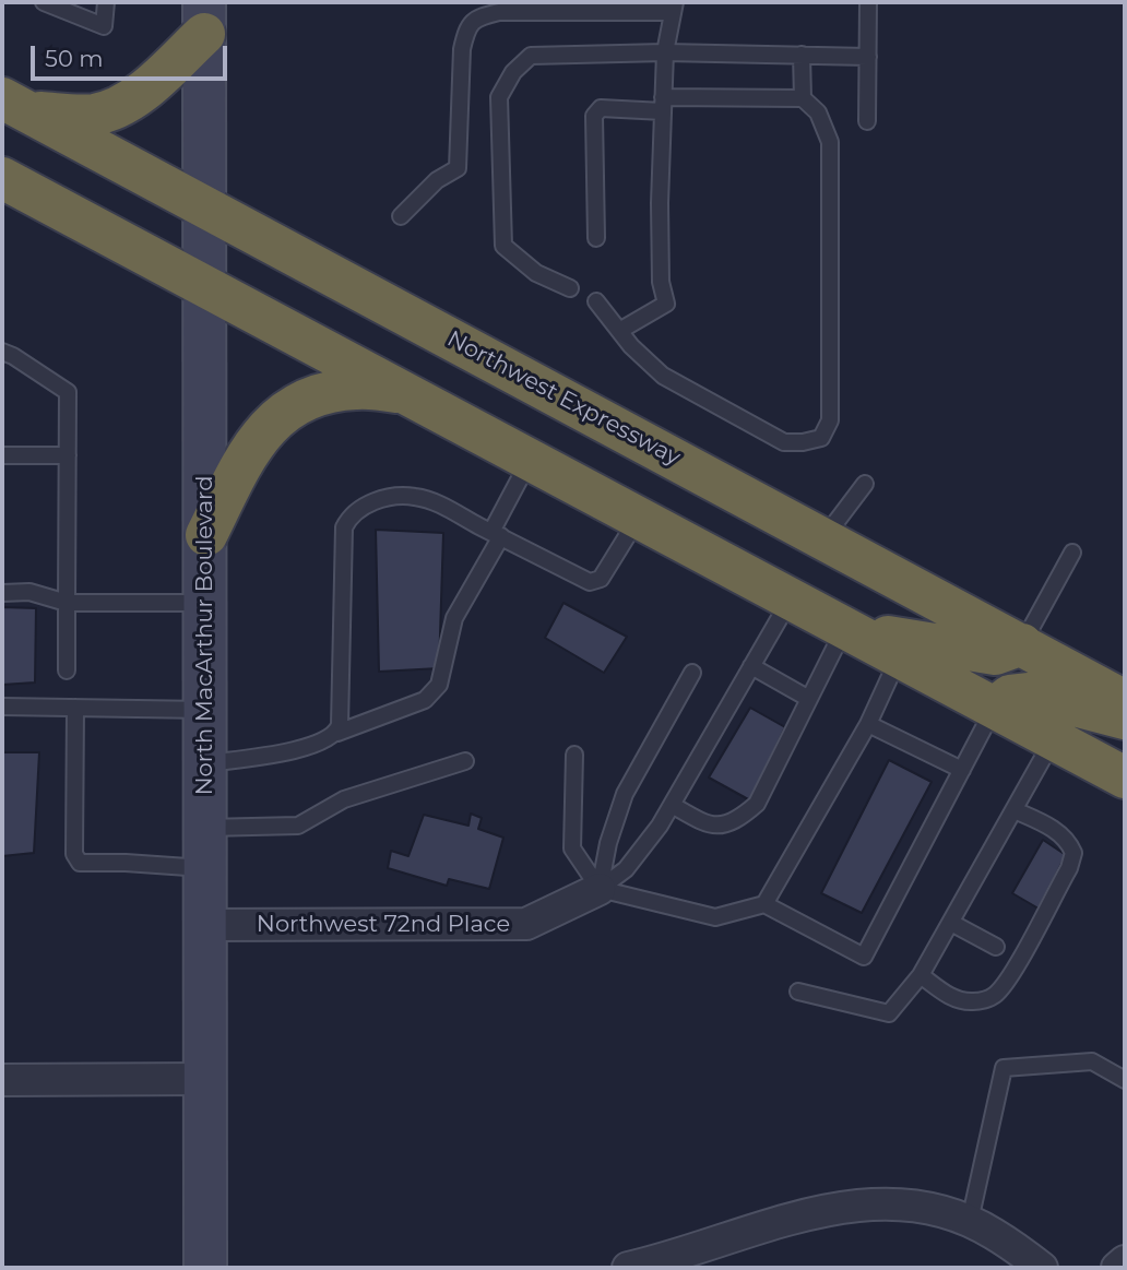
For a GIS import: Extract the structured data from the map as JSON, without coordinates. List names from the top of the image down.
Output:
{
  "streets": {
    "highway": ["Northwest Expressway"],
    "main road": ["North MacArthur Boulevard"],
    "street": ["Northwest 72nd Place"]
  },
  "crossings": [
    ["Northwest Expressway", "North MacArthur Boulevard"],
    ["North MacArthur Boulevard", "Northwest 72nd Place"]
  ],
  "scale_bar": "50 m"
}
